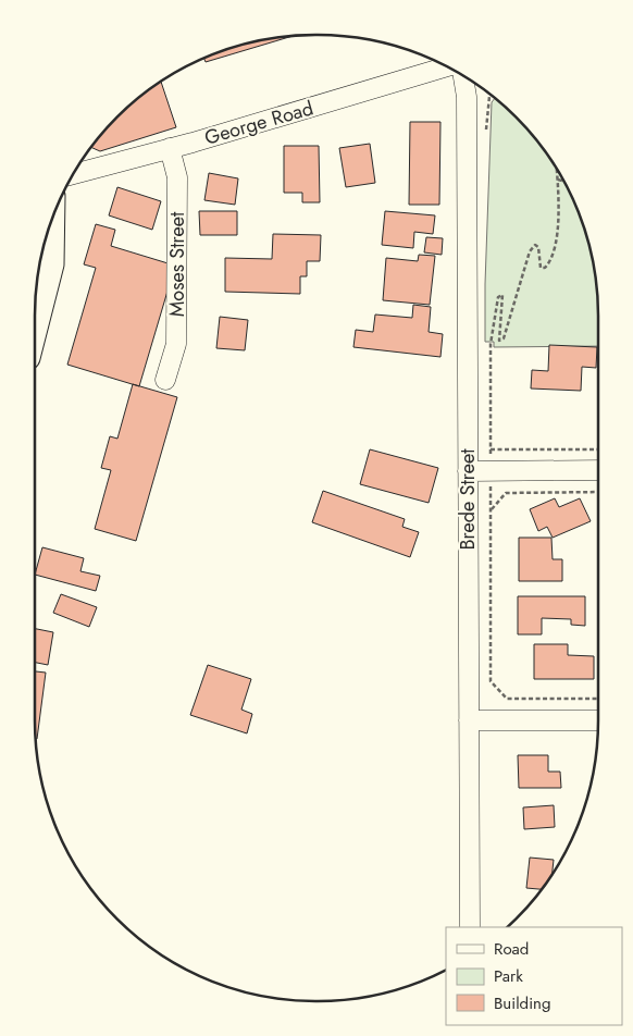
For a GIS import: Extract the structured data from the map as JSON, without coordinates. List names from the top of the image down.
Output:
{
  "streets": {
    "street": ["George Road", "Moses Street", "Brede Street"]
  },
  "crossings": [
    ["George Road", "Moses Street"]
  ],
  "legend": ["Road", "Park", "Building"]
}
